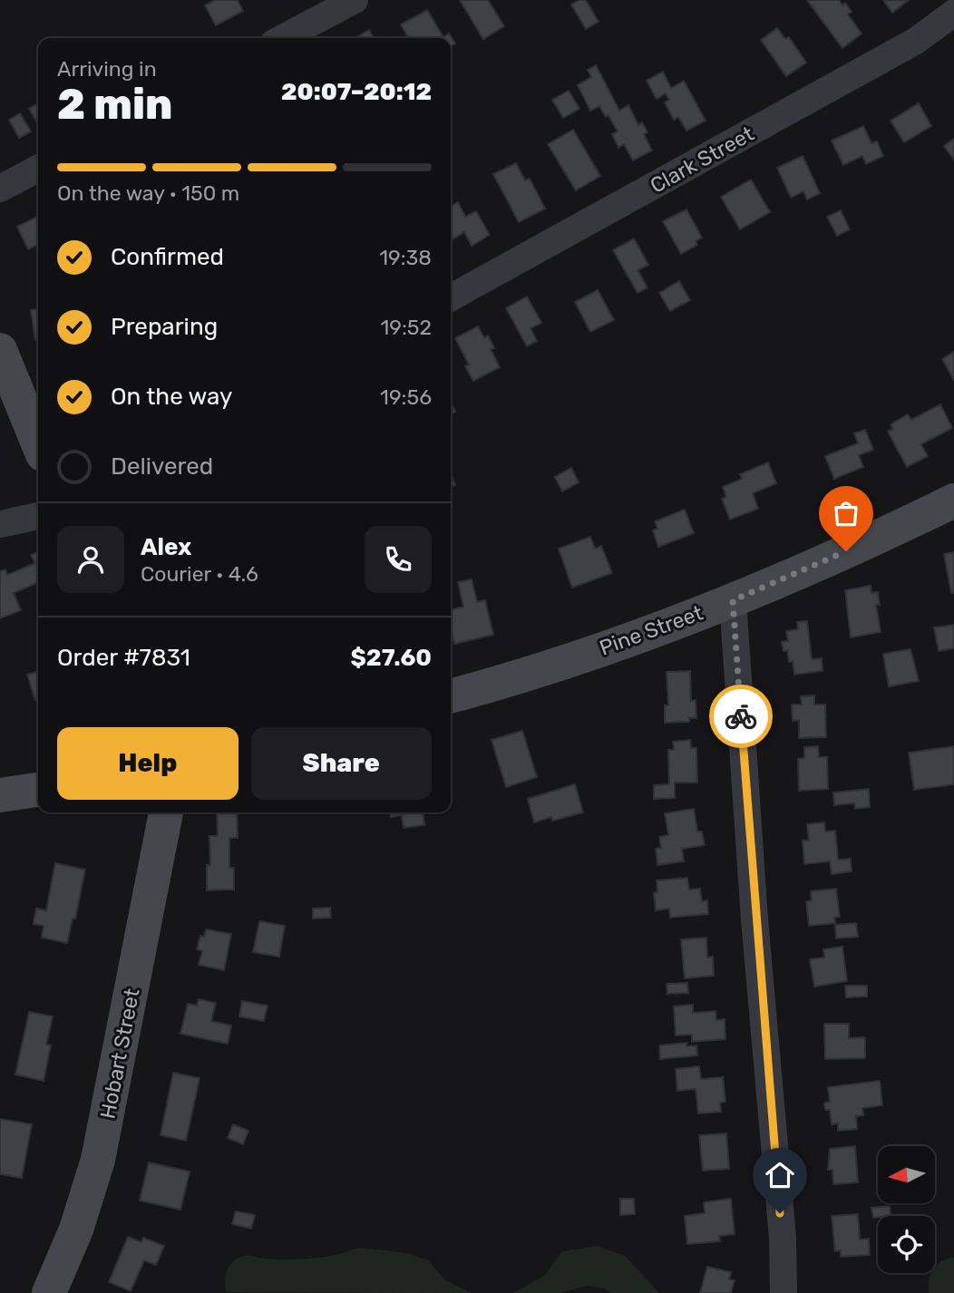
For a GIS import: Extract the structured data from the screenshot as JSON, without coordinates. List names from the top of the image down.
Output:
{
  "streets": {
    "main road": ["Pine Street", "Hobart Street"],
    "street": ["Clark Street"]
  },
  "north": "left",
  "page": {
    "heading": ["2 min", "Arriving in", "20:07–20:12"],
    "panel": [
      "Alex",
      "Courier · 4.6",
      "Order #7831",
      "$27.60"
    ],
    "bar": "On the way · 150 m",
    "list": [
      ["Confirmed", "19:38"],
      ["Preparing", "19:52"],
      ["On the way", "19:56"],
      "Delivered"
    ],
    "buttons": ["Help", "Share"]
  }
}
